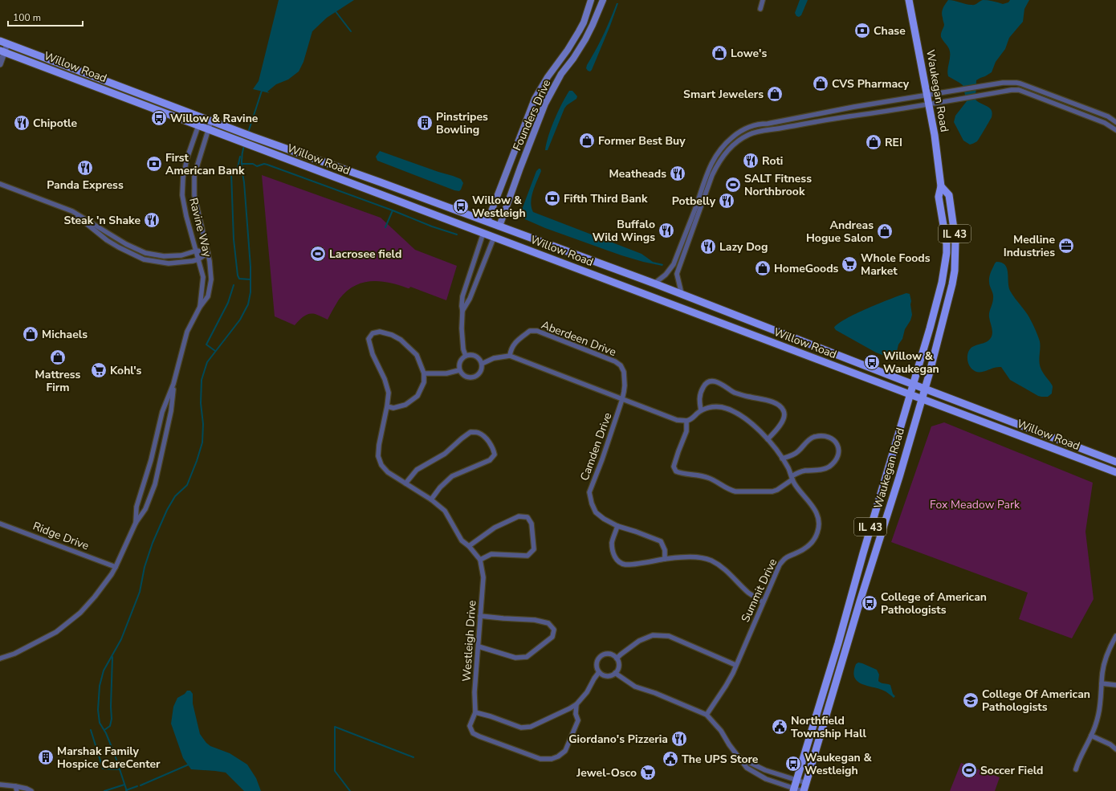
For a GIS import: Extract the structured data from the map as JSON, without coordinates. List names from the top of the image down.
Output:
{
  "streets": {
    "main road": [
      "Willow Road",
      "Waukegan Road",
      "Founders Drive",
      "IL 43"
    ],
    "street": [
      "Ravine Way",
      "Aberdeen Drive",
      "Camden Drive",
      "Ridge Drive",
      "Summit Drive",
      "Westleigh Drive"
    ]
  },
  "crossings": [
    ["Willow Road", "Waukegan Road"],
    ["Willow Road", "Founders Drive"],
    ["Willow Road", "Ravine Way"],
    ["Ravine Way", "Ridge Drive"],
    ["Aberdeen Drive", "Camden Drive"]
  ],
  "parks": ["Fox Meadow Park"],
  "places": {
    "bank": ["Chase", "First American Bank", "Fifth Third Bank"],
    "shop": [
      "Lowe's",
      "CVS Pharmacy",
      "Smart Jewelers",
      "Former Best Buy",
      "REI",
      "Andreas Hogue Salon",
      "HomeGoods",
      "Michaels",
      "Mattress Firm"
    ],
    "bus stop": [
      "Willow & Ravine",
      "Willow & Westleigh",
      "Willow & Waukegan",
      "College of American Pathologists",
      "Waukegan & Westleigh"
    ],
    "restaurant": [
      "Chipotle",
      "Roti",
      "Panda Express",
      "Meatheads",
      "Potbelly",
      "Steak 'n Shake",
      "Buffalo Wild Wings",
      "Lazy Dog",
      "Giordano's Pizzeria"
    ],
    "building": ["Pinstripes Bowling", "Marshak Family Hospice CareCenter"],
    "sports": ["SALT Fitness Northbrook", "Lacrosee field", "Soccer Field"],
    "office": ["Medline Industries"],
    "supermarket": ["Whole Foods Market", "Kohl's", "Jewel-Osco"],
    "school or university": ["College Of American Pathologists"],
    "public building": ["Northfield Township Hall", "The UPS Store"]
  },
  "scale_bar": "100 m"
}
